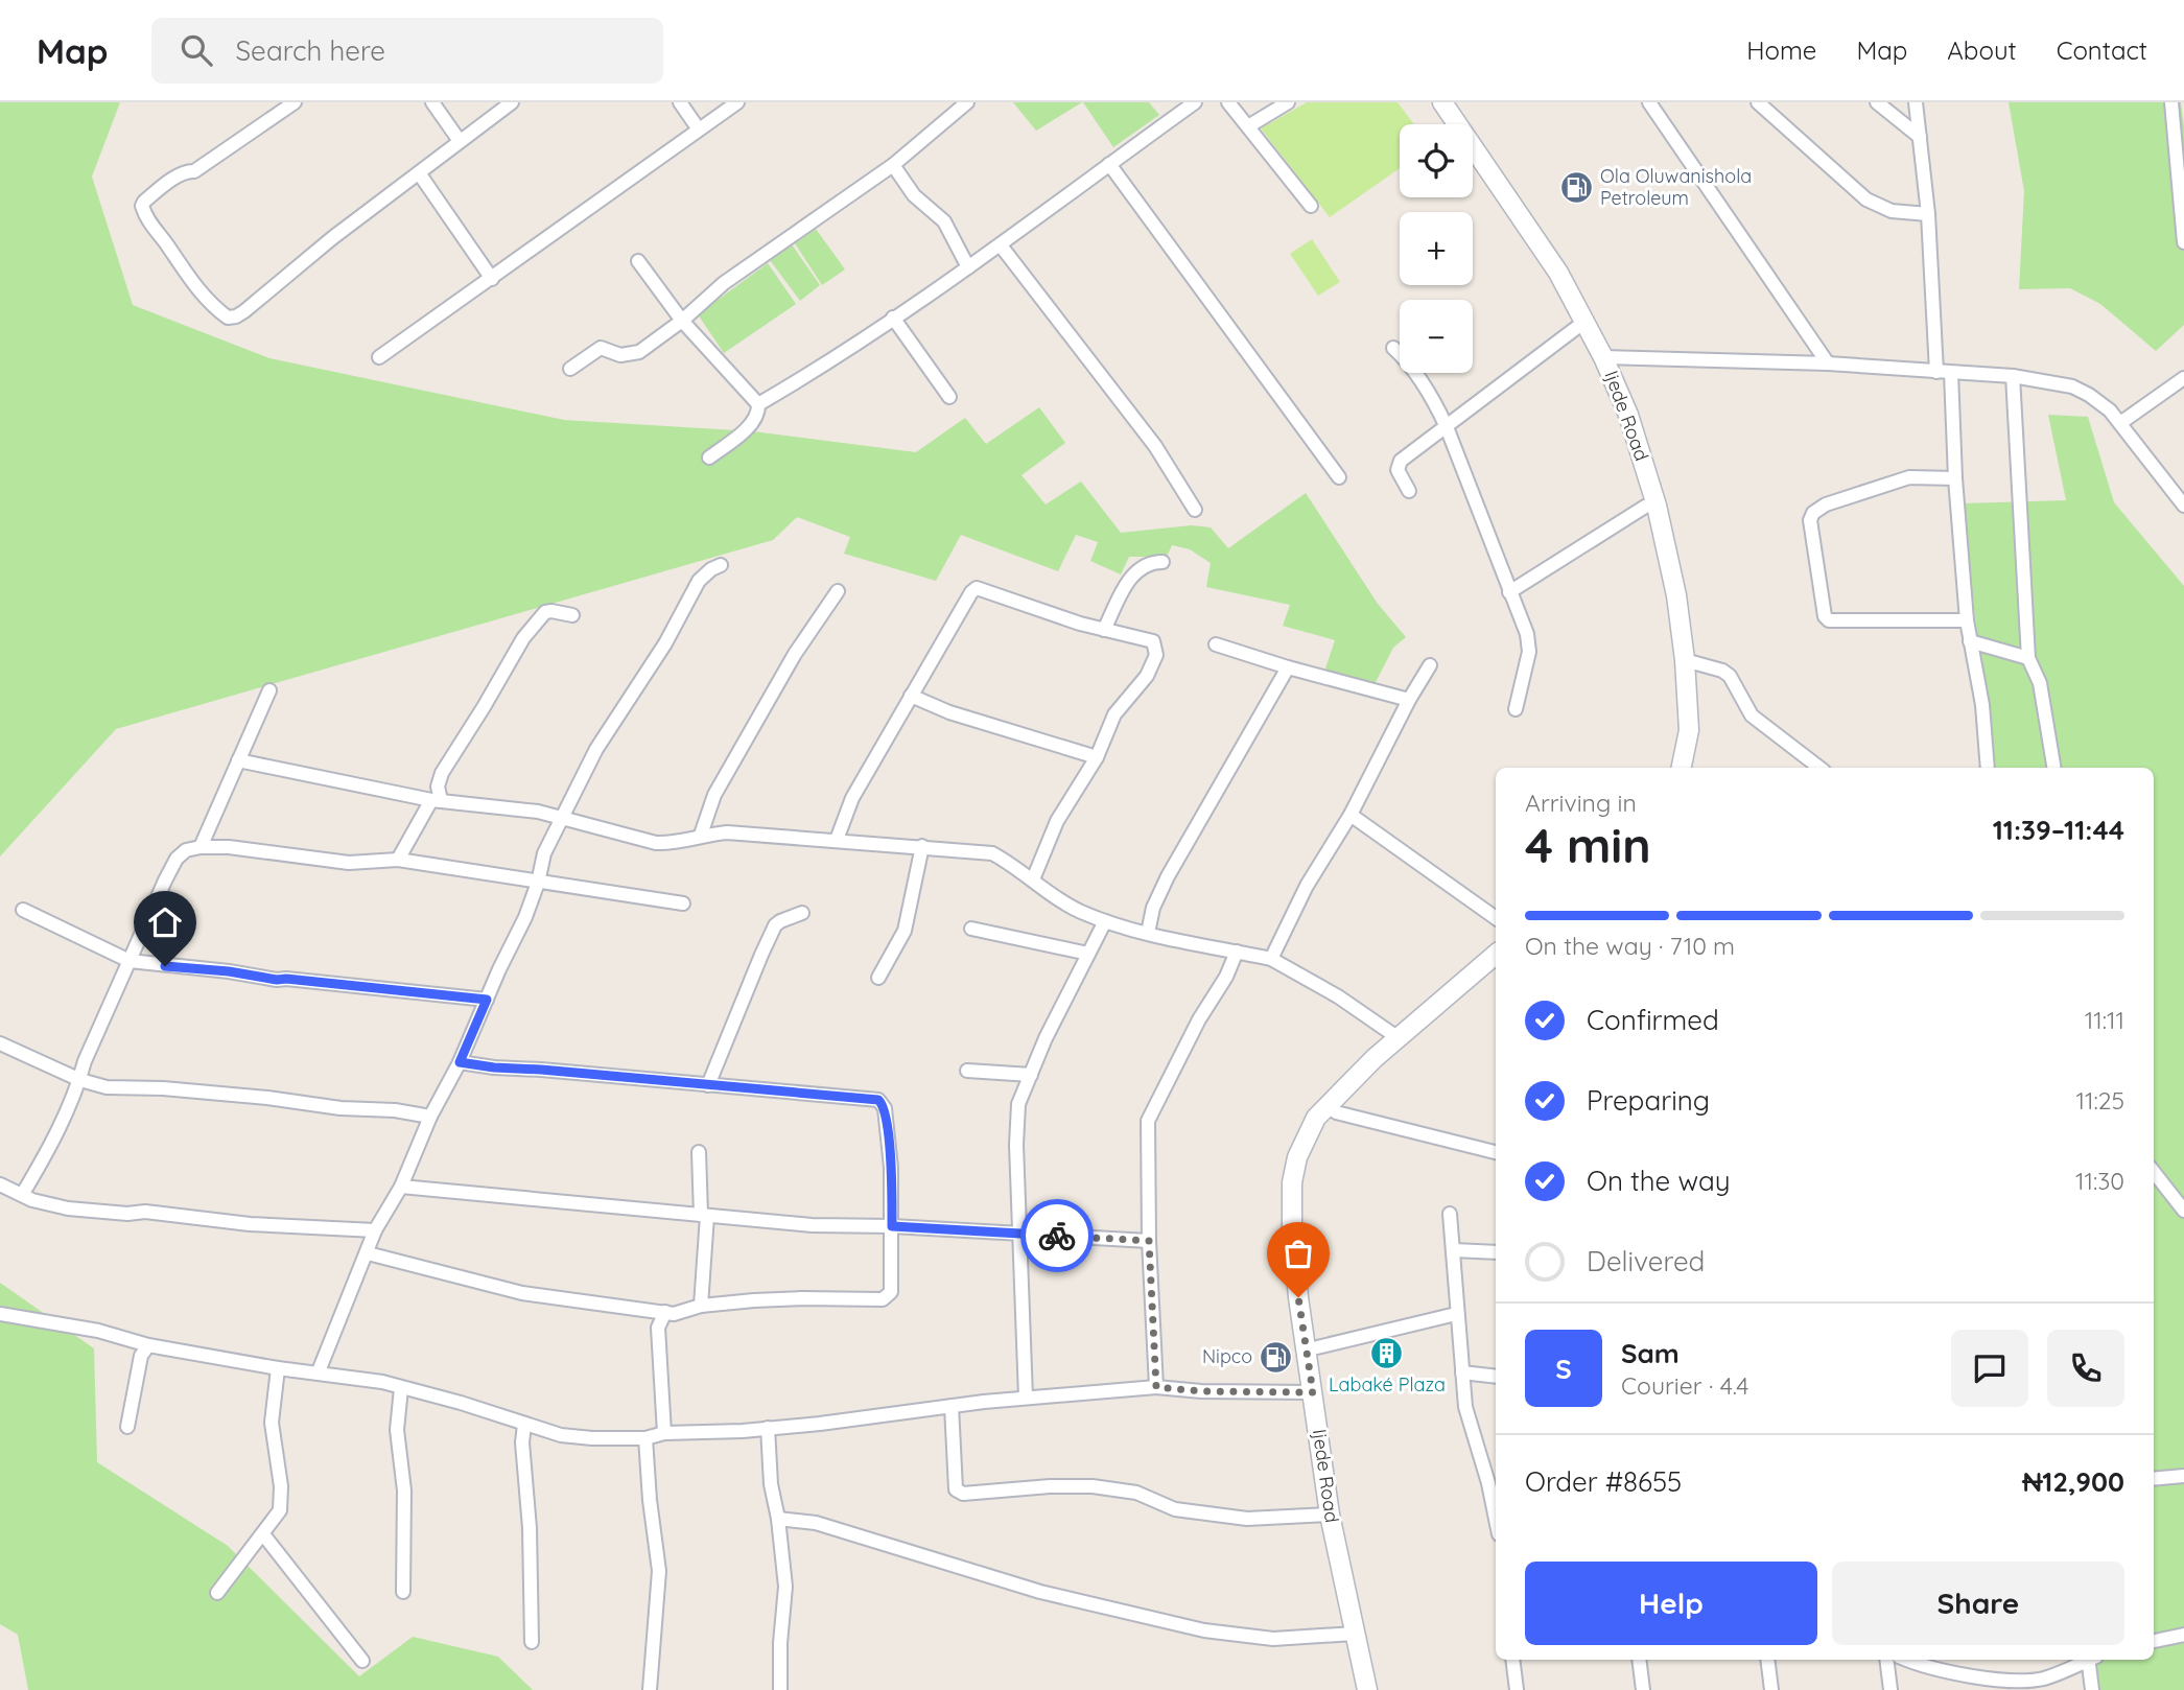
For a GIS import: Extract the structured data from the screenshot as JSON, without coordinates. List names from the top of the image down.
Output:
{
  "streets": {
    "main road": ["Ijede Road"]
  },
  "places": {
    "fuel station": ["Ola Oluwanishola Petroleum", "Nipco"],
    "building": ["Labaké Plaza"]
  },
  "page": {
    "header": "Map",
    "search": "Search here",
    "nav": [
      "Home",
      "Map",
      "About",
      "Contact"
    ],
    "map_buttons": ["+", "−"],
    "heading": ["4 min", "Arriving in", "11:39–11:44"],
    "panel": [
      "Sam",
      "Courier · 4.4",
      "Order #8655",
      "₦12,900"
    ],
    "bar": "On the way · 710 m",
    "list": [
      ["Confirmed", "11:11"],
      ["Preparing", "11:25"],
      ["On the way", "11:30"],
      "Delivered"
    ],
    "round": "S",
    "buttons": ["Help", "Share"]
  }
}
